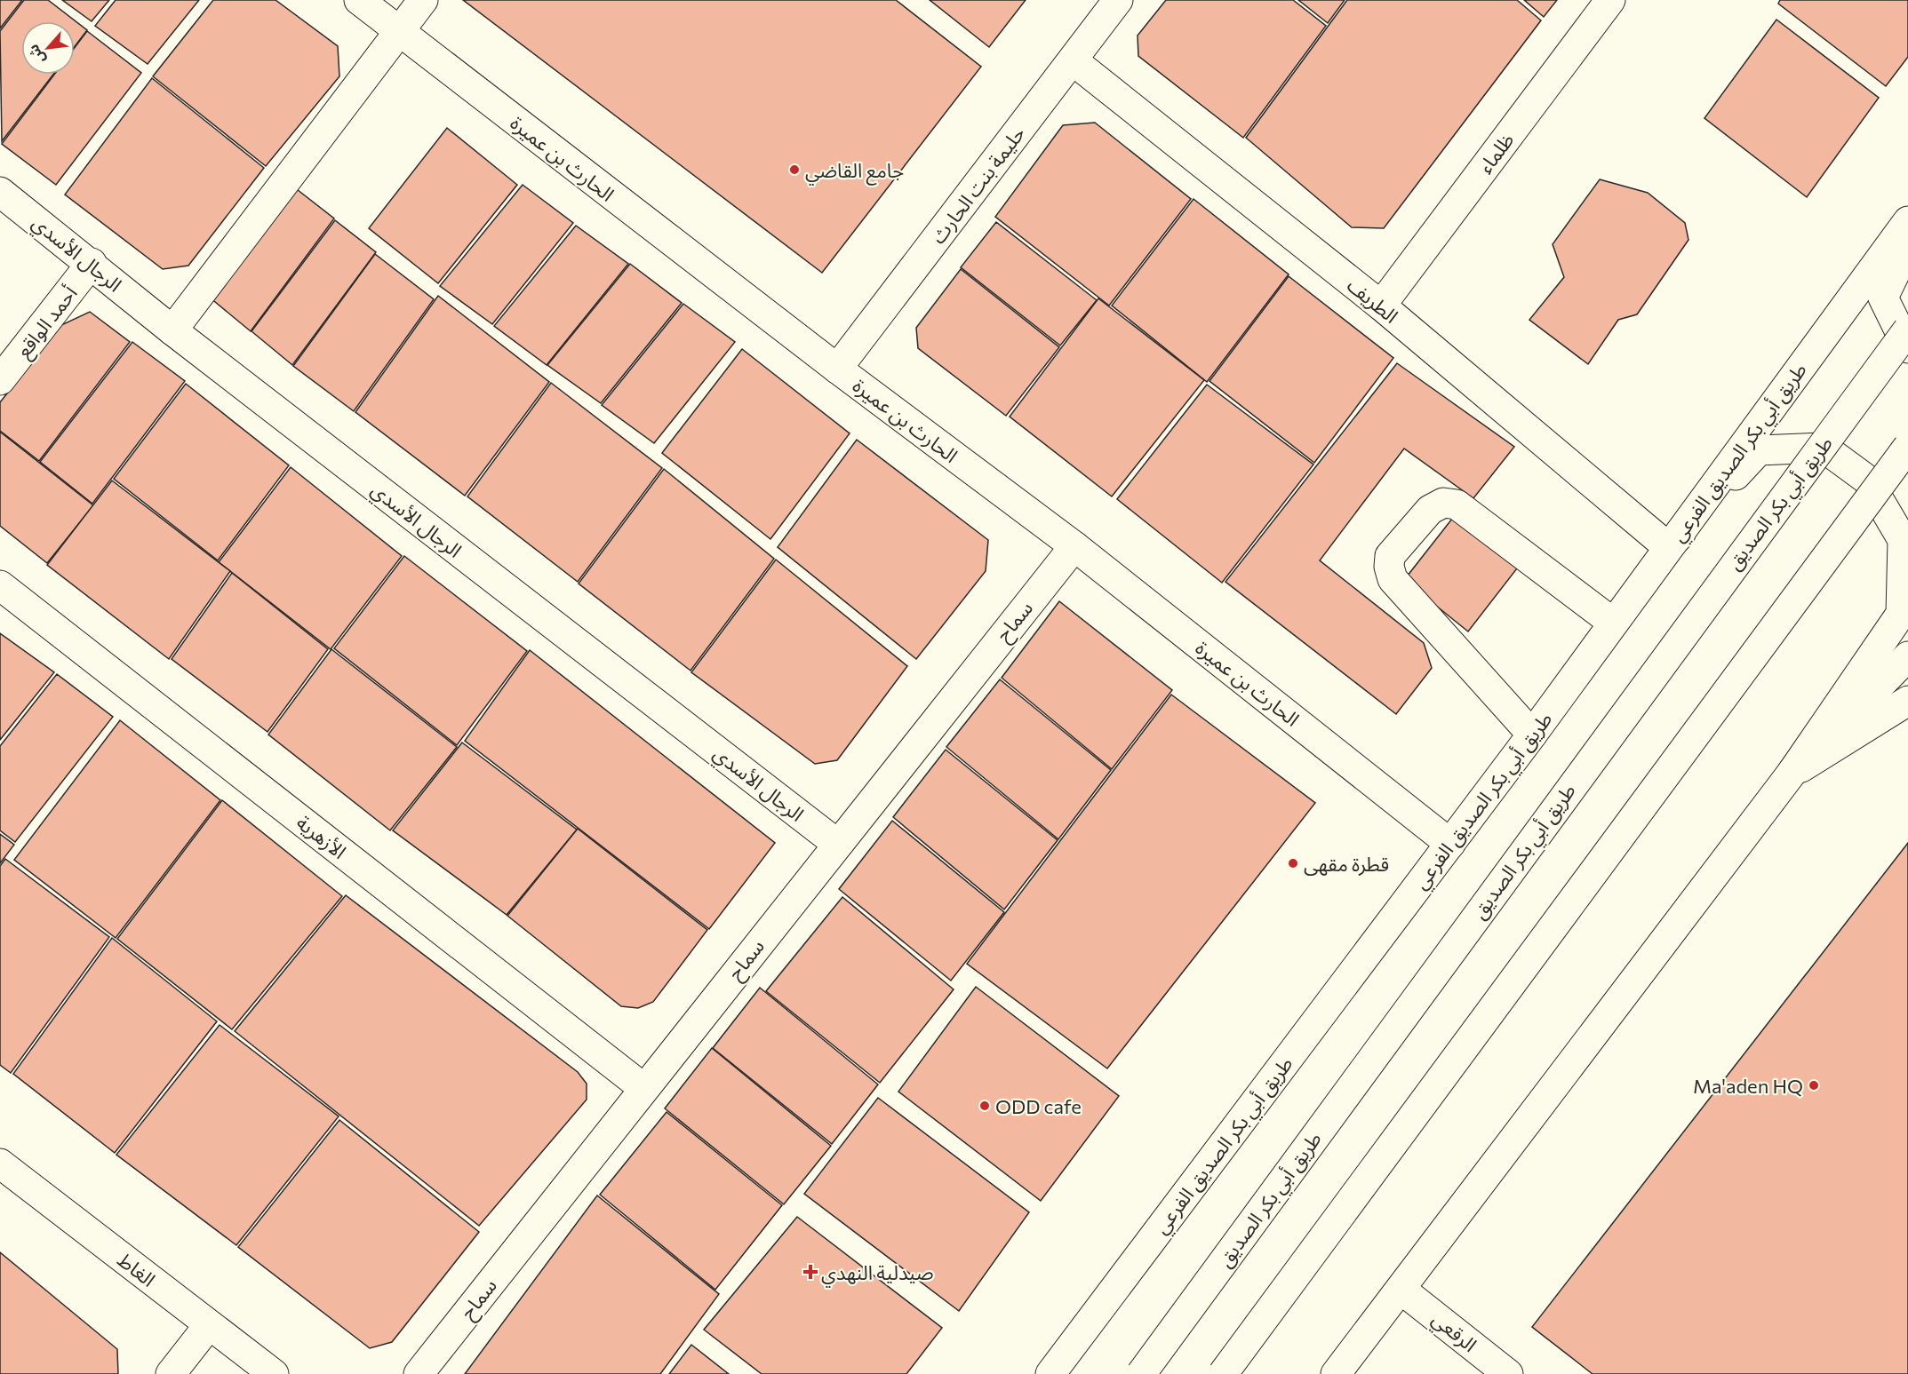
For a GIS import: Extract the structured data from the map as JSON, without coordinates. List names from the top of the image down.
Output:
{
  "streets": {
    "street": [
      "ظلماء",
      "الحارث بن عميرة",
      "حليمة بنت الحارث",
      "الرجال الأسدي",
      "الطريف",
      "أحمد الواقع",
      "طريق أبي بكر الصديق الفرعي",
      "طريق أبي بكر الصديق",
      "سماح",
      "الأزهرية",
      "الغاط",
      "الرقعي"
    ]
  },
  "crossings": [
    ["ظلماء", "الطريف"],
    ["الحارث بن عميرة", "حليمة بنت الحارث"],
    ["الحارث بن عميرة", "طريق أبي بكر الصديق الفرعي"],
    ["الحارث بن عميرة", "سماح"],
    ["حليمة بنت الحارث", "الطريف"],
    ["الرجال الأسدي", "أحمد الواقع"],
    ["الرجال الأسدي", "سماح"],
    ["الطريف", "طريق أبي بكر الصديق الفرعي"],
    ["سماح", "الأزهرية"]
  ],
  "places": {
    "other": [
      "جامع القاضي",
      "قطرة مقهى",
      "Ma'aden HQ",
      "ODD cafe"
    ],
    "health": ["صيدلية النهدي"]
  },
  "north": "bottom left"
}
